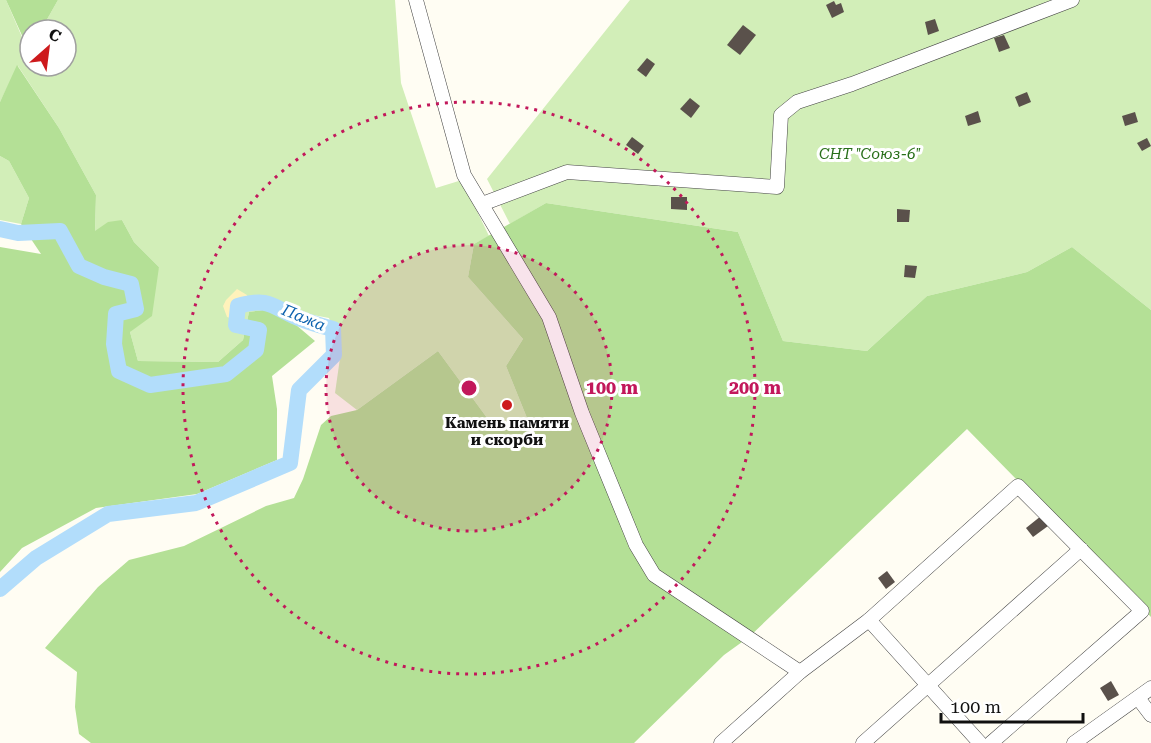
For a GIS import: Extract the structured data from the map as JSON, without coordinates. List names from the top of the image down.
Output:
{
  "water": ["Пажа"],
  "parks": ["СНТ \"Союз-6\""],
  "places": ["Камень памяти и скорби"],
  "scale_bar": "100 m",
  "north": "top right",
  "rings": ["100 m", "200 m"]
}
